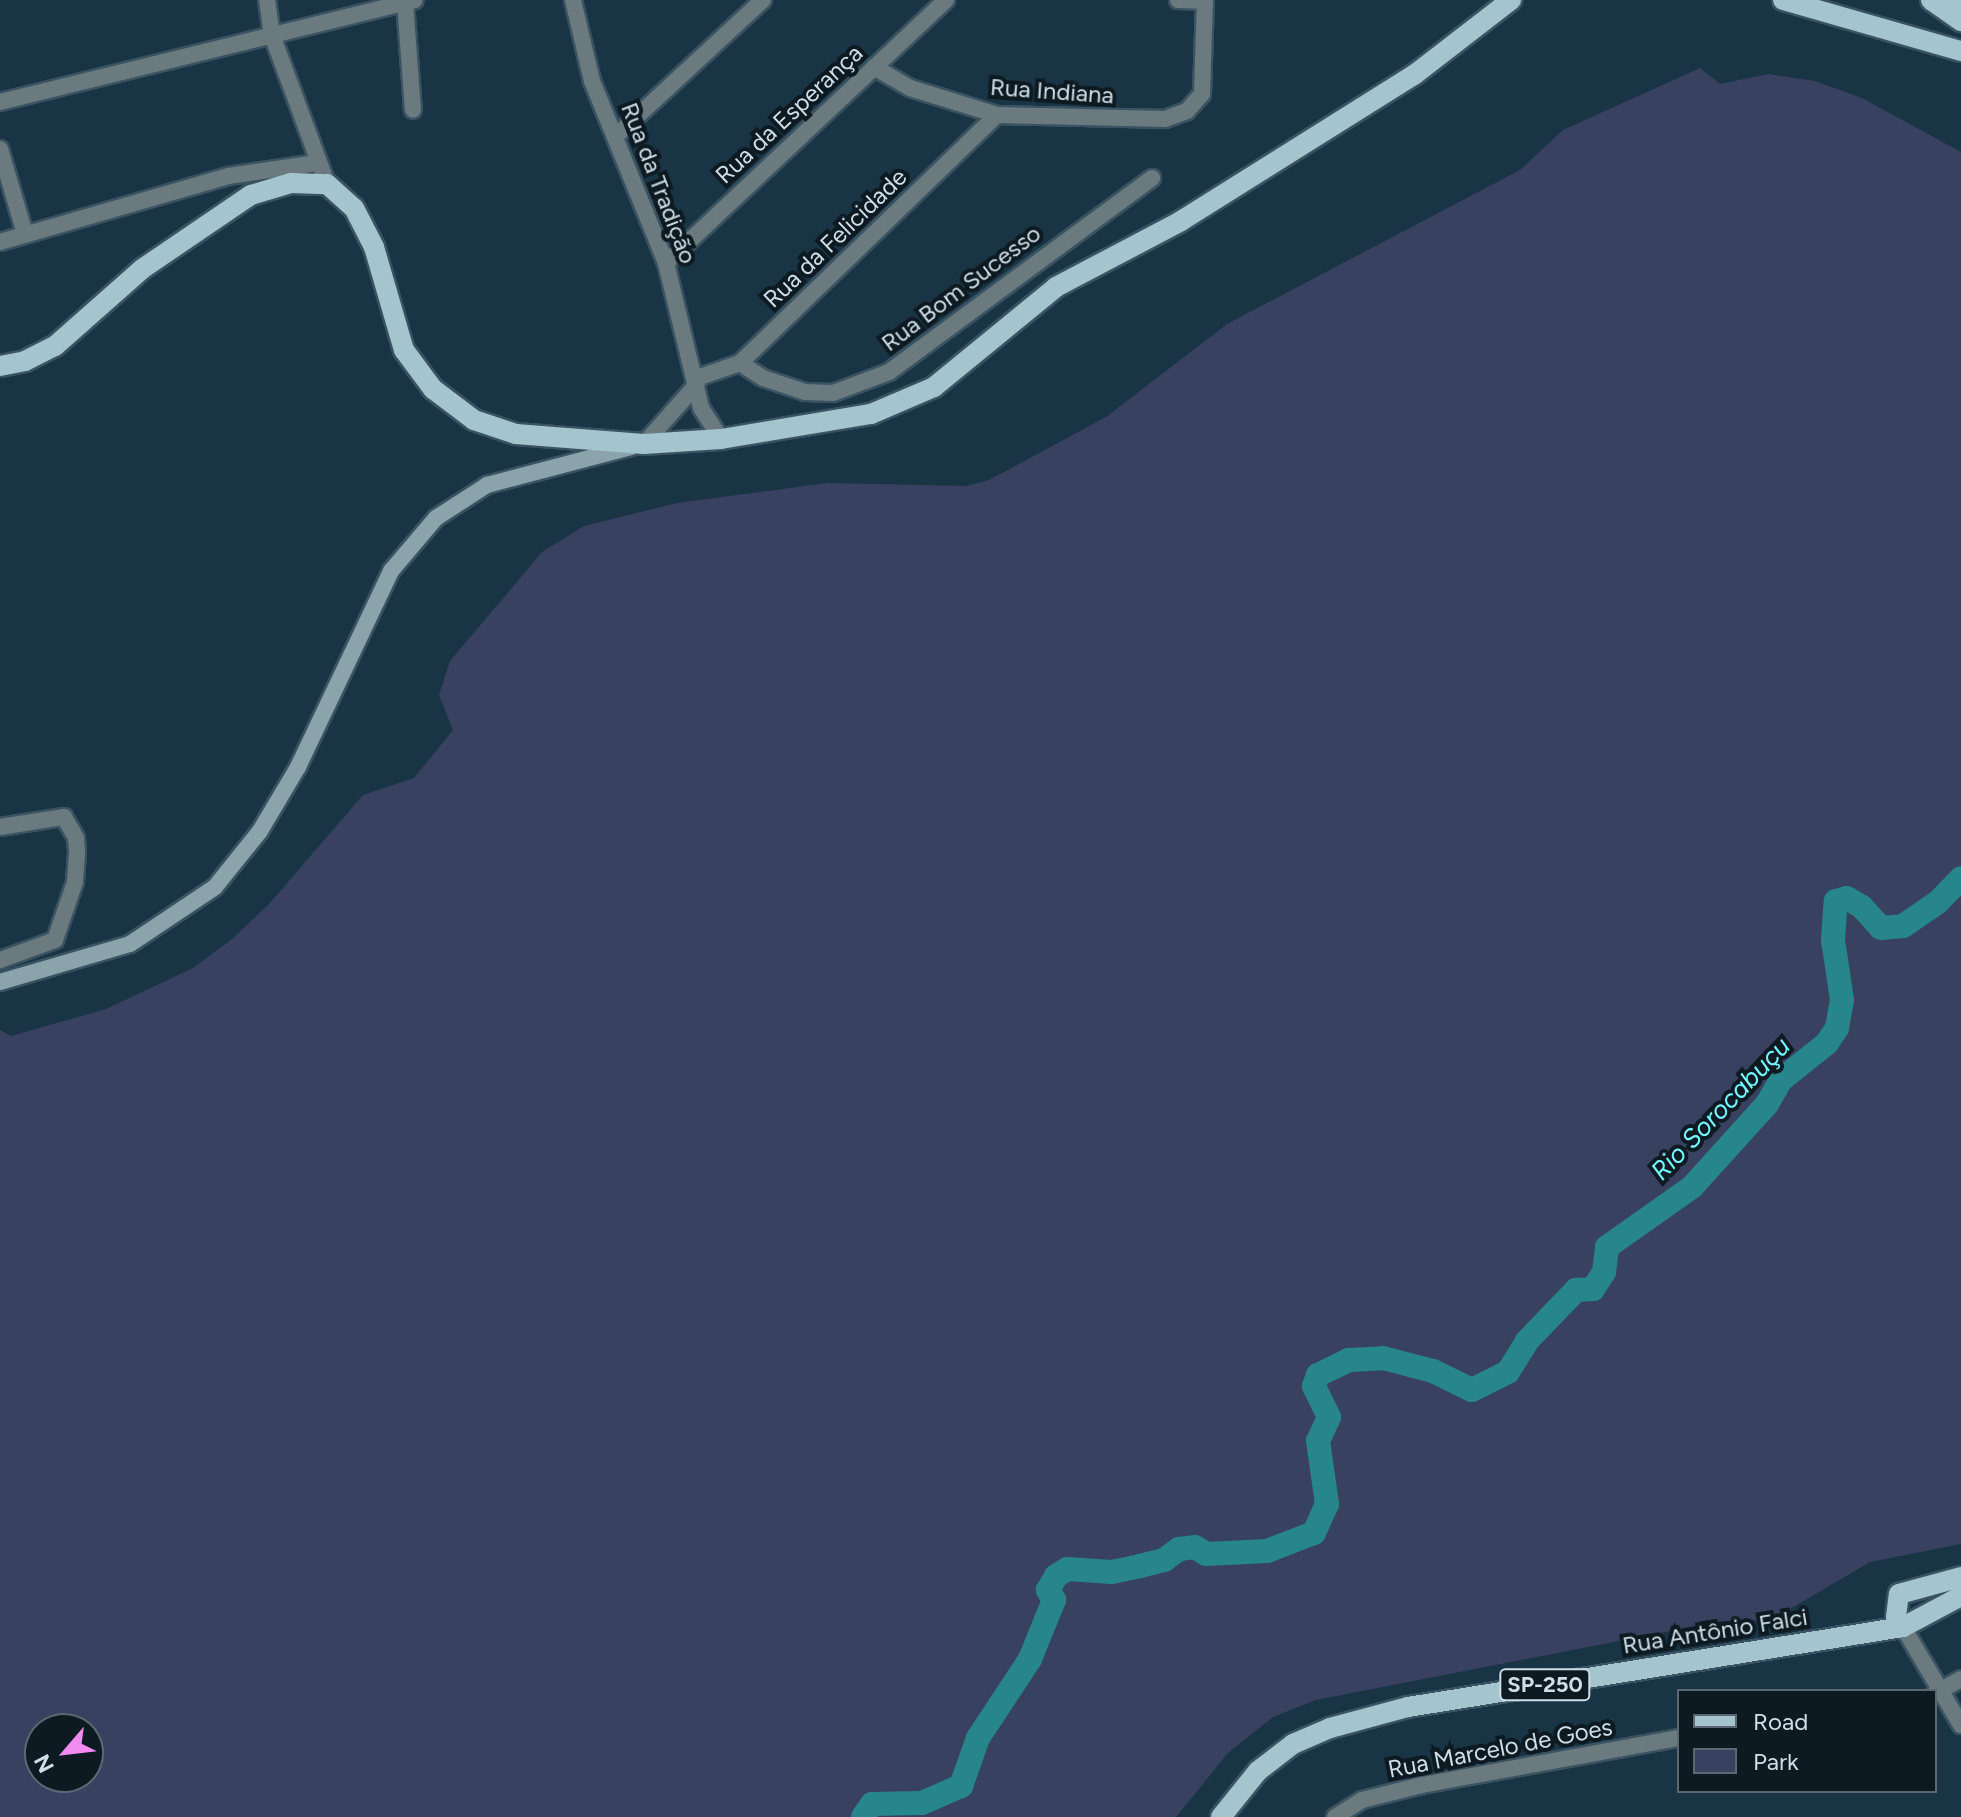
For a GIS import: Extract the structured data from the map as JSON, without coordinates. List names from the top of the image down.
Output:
{
  "streets": {
    "main road": ["Rua Antônio Falci", "SP-250"],
    "street": [
      "Rua Indiana",
      "Rua da Esperança",
      "Rua da Tradição",
      "Rua da Felicidade",
      "Rua Bom Sucesso",
      "Rua Marcelo de Goes"
    ]
  },
  "crossings": [
    ["Rua Indiana", "Rua da Esperança"],
    ["Rua Indiana", "Rua da Felicidade"],
    ["Rua da Esperança", "Rua da Tradição"],
    ["Rua da Tradição", "Rua da Felicidade"],
    ["Rua da Felicidade", "Rua Bom Sucesso"]
  ],
  "water": ["Rio Sorocabuçu"],
  "legend": ["Road", "Park"],
  "north": "bottom left"
}
